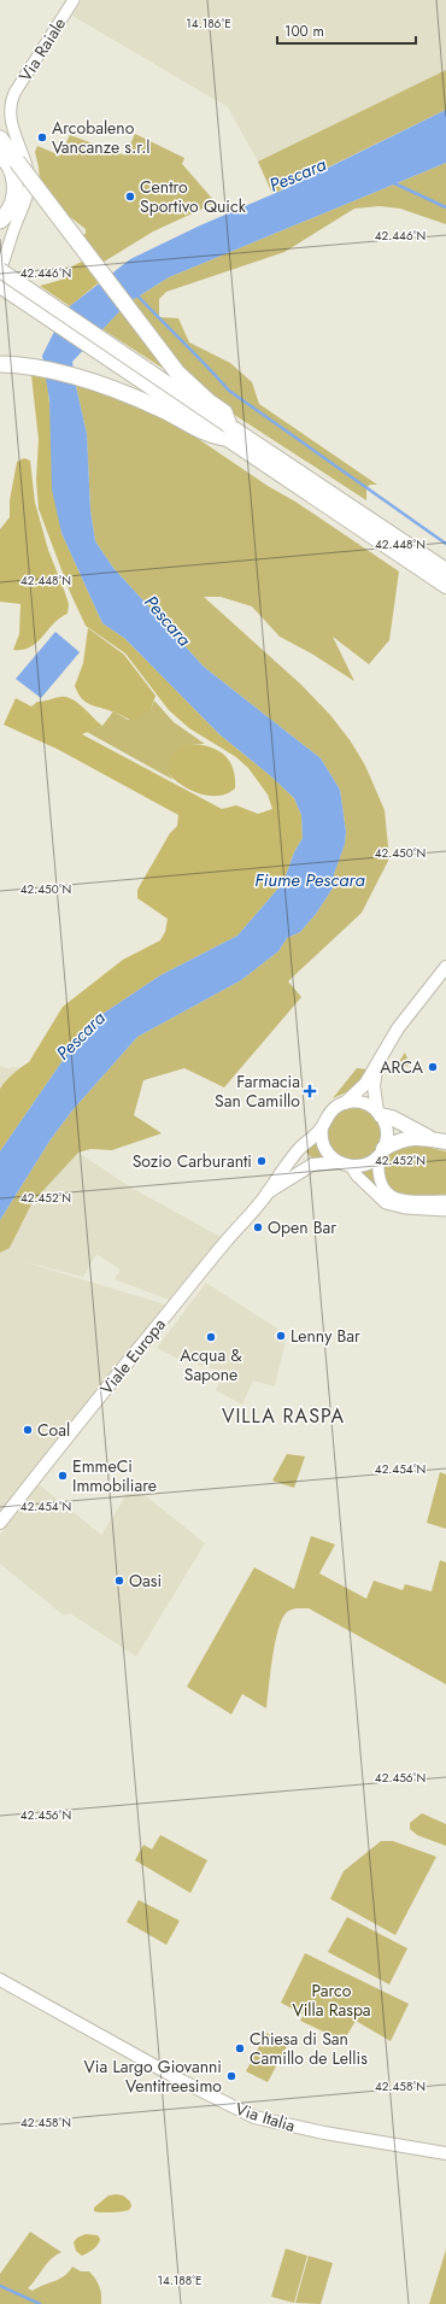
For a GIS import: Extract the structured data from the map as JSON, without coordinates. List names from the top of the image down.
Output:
{
  "streets": {
    "main road": ["Viale Europa", "Via Italia"],
    "street": ["Via Raiale"]
  },
  "districts": ["VILLA RASPA"],
  "water": ["Pescara", "Fiume Pescara"],
  "parks": ["Parco Villa Raspa"],
  "places": {
    "other": [
      "Arcobaleno Vancanze s.r.l",
      "Centro Sportivo Quick",
      "ARCA",
      "Sozio Carburanti",
      "Open Bar",
      "Lenny Bar",
      "Acqua & Sapone",
      "Coal",
      "EmmeCi Immobiliare",
      "Oasi",
      "Chiesa di San Camillo de Lellis",
      "Via Largo Giovanni Ventitreesimo"
    ],
    "health": ["Farmacia San Camillo"]
  },
  "scale_bar": "100 m",
  "coordinates": [
    "14.186°E",
    "42.446°N",
    "42.448°N",
    "42.450°N",
    "42.452°N",
    "42.454°N",
    "42.456°N",
    "42.458°N",
    "14.188°E"
  ]
}
